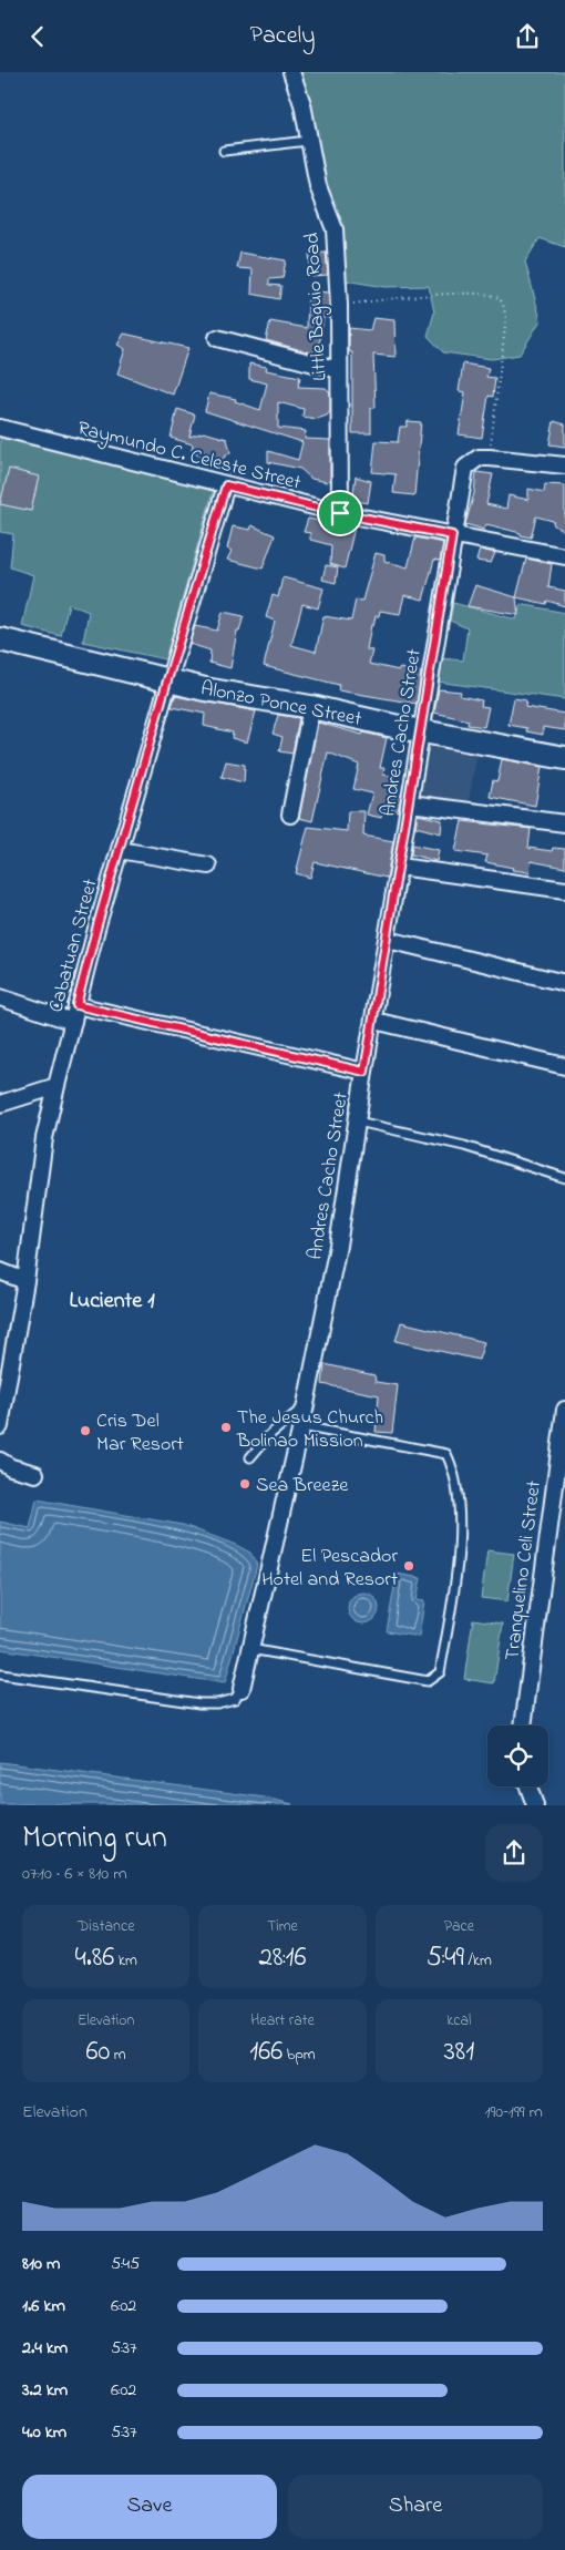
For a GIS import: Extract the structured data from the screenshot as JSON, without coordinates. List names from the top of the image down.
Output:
{
  "streets": {
    "street": [
      "Little Baguio Road",
      "Raymundo C. Celeste Street",
      "Alonzo Ponce Street",
      "Andres Cacho Street",
      "Cabatuan Street",
      "Tranquelino Celi Street"
    ]
  },
  "crossings": [
    ["Little Baguio Road", "Raymundo C. Celeste Street"],
    ["Raymundo C. Celeste Street", "Andres Cacho Street"],
    ["Raymundo C. Celeste Street", "Cabatuan Street"],
    ["Alonzo Ponce Street", "Andres Cacho Street"],
    ["Alonzo Ponce Street", "Cabatuan Street"]
  ],
  "districts": ["Luciente 1"],
  "places": [
    "The Jesus Church Bolinao Mission",
    "Cris Del Mar Resort",
    "Sea Breeze",
    "El Pescador Hotel and Resort"
  ],
  "page": {
    "header": "Pacely",
    "heading": ["Morning run", "07:10 · 6 × 810 m"],
    "stats": [
      ["Distance", "4.86 km"],
      ["Time", "28:16"],
      ["Pace", "5:49 /km"],
      ["Elevation", "60 m"],
      ["Heart rate", "166 bpm"],
      ["kcal", "381"]
    ],
    "chart": ["Elevation", "190–199 m"],
    "list": [
      {
        "name": "810 m",
        "note": "5:45"
      },
      {
        "name": "1.6 km",
        "note": "6:02"
      },
      {
        "name": "2.4 km",
        "note": "5:37"
      },
      {
        "name": "3.2 km",
        "note": "6:02"
      },
      {
        "name": "4.0 km",
        "note": "5:37"
      }
    ],
    "buttons": ["Save", "Share"]
  }
}
